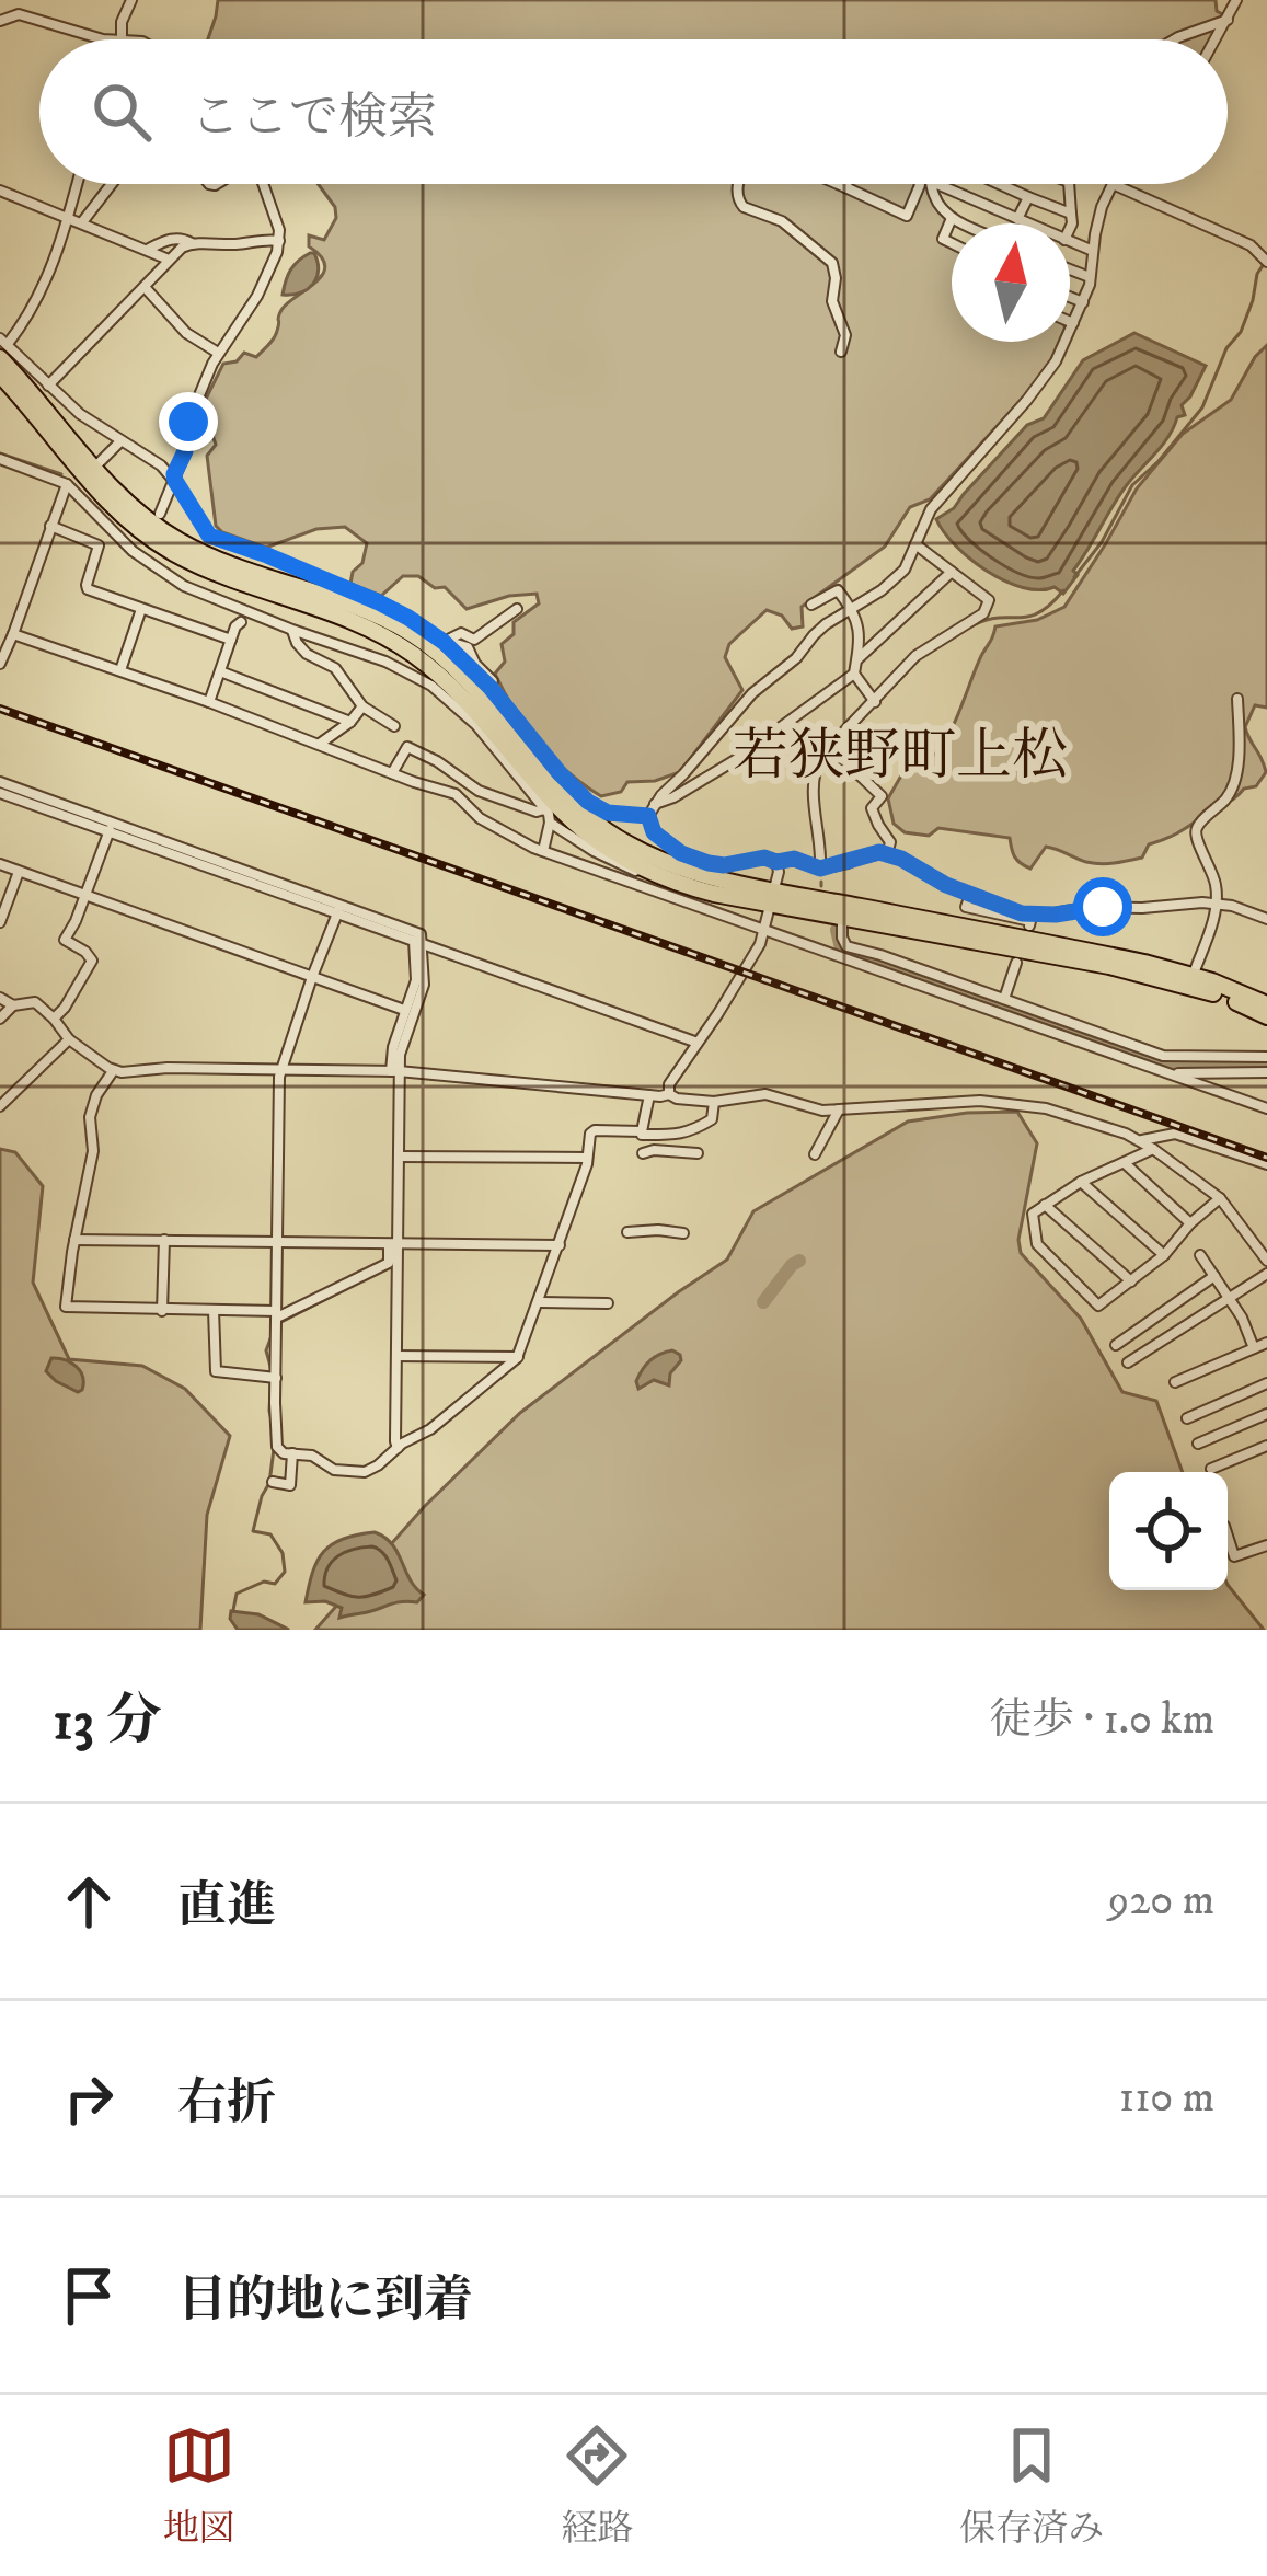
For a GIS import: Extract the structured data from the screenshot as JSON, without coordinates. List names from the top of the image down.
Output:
{
  "districts": ["若狭野町上松"],
  "north": "top",
  "page": {
    "search": "ここで検索",
    "heading": ["13 分", "徒歩 · 1.0 km"],
    "list": [
      ["直進", "920 m"],
      ["右折", "110 m"],
      "目的地に到着"
    ],
    "nav": ["地図", "経路", "保存済み"]
  }
}
